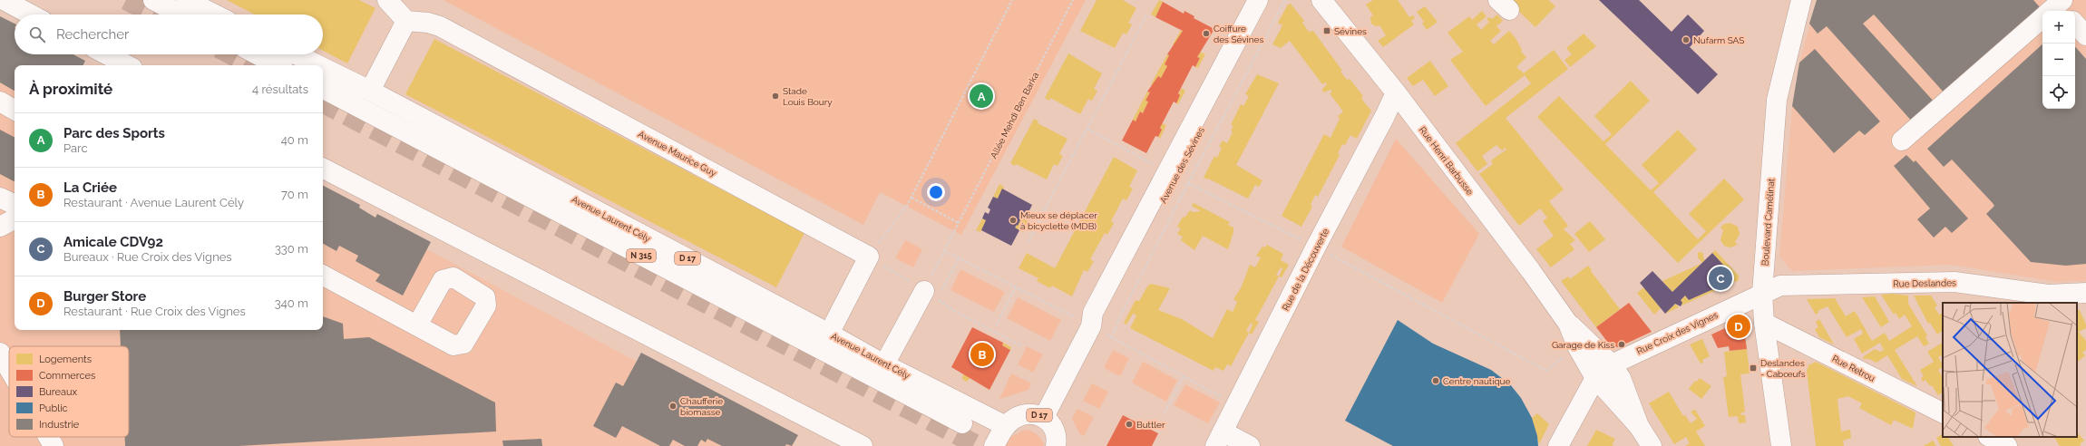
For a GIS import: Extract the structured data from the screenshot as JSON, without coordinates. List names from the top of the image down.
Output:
{
  "streets": {
    "main road": [
      "Avenue Maurice Guy",
      "Rue Henri Barbusse",
      "Avenue des Sévines",
      "Avenue Laurent Cély",
      "Boulevard Camélinat",
      "N 315",
      "D 17",
      "Rue de la Découverte",
      "Rue Deslandes",
      "Rue Croix des Vignes",
      "Rue Retrou"
    ],
    "path": ["Allée Mehdi Ben Barka"]
  },
  "crossings": [
    ["Avenue Maurice Guy", "Avenue Laurent Cély"],
    ["Rue Henri Barbusse", "Rue de la Découverte"],
    ["Rue Henri Barbusse", "Rue Croix des Vignes"],
    ["Avenue des Sévines", "D 17"],
    ["Avenue Laurent Cély", "D 17"],
    ["Boulevard Camélinat", "Rue Deslandes"],
    ["Boulevard Camélinat", "Rue Croix des Vignes"],
    ["Boulevard Camélinat", "Rue Retrou"],
    ["Rue Deslandes", "Rue Croix des Vignes"]
  ],
  "places": {
    "transit": ["Sévines", "Deslandes - Cabœufs"],
    "other": [
      "Coiffure des Sévines",
      "Nufarm SAS",
      "Stade Louis Boury",
      "Mieux se déplacer à bicyclette (MDB)",
      "Garage de Kiss",
      "Centre nautique",
      "Chaufferie biomasse",
      "Buttler"
    ]
  },
  "legend": [
    "Logements",
    "Commerces",
    "Bureaux",
    "Public",
    "Industrie"
  ],
  "page": {
    "map_buttons": ["+", "−"],
    "search": "Rechercher",
    "heading": ["À proximité", "4 résultats"],
    "pins": [
      "A",
      "C",
      "D",
      "B"
    ],
    "list": [
      {
        "mark": "A",
        "name": "Parc des Sports",
        "note": "Parc",
        "value": "40 m"
      },
      {
        "mark": "B",
        "name": "La Criée",
        "note": "Restaurant · Avenue Laurent Cély",
        "value": "70 m"
      },
      {
        "mark": "C",
        "name": "Amicale CDV92",
        "note": "Bureaux · Rue Croix des Vignes",
        "value": "330 m"
      },
      {
        "mark": "D",
        "name": "Burger Store",
        "note": "Restaurant · Rue Croix des Vignes",
        "value": "340 m"
      }
    ]
  }
}
